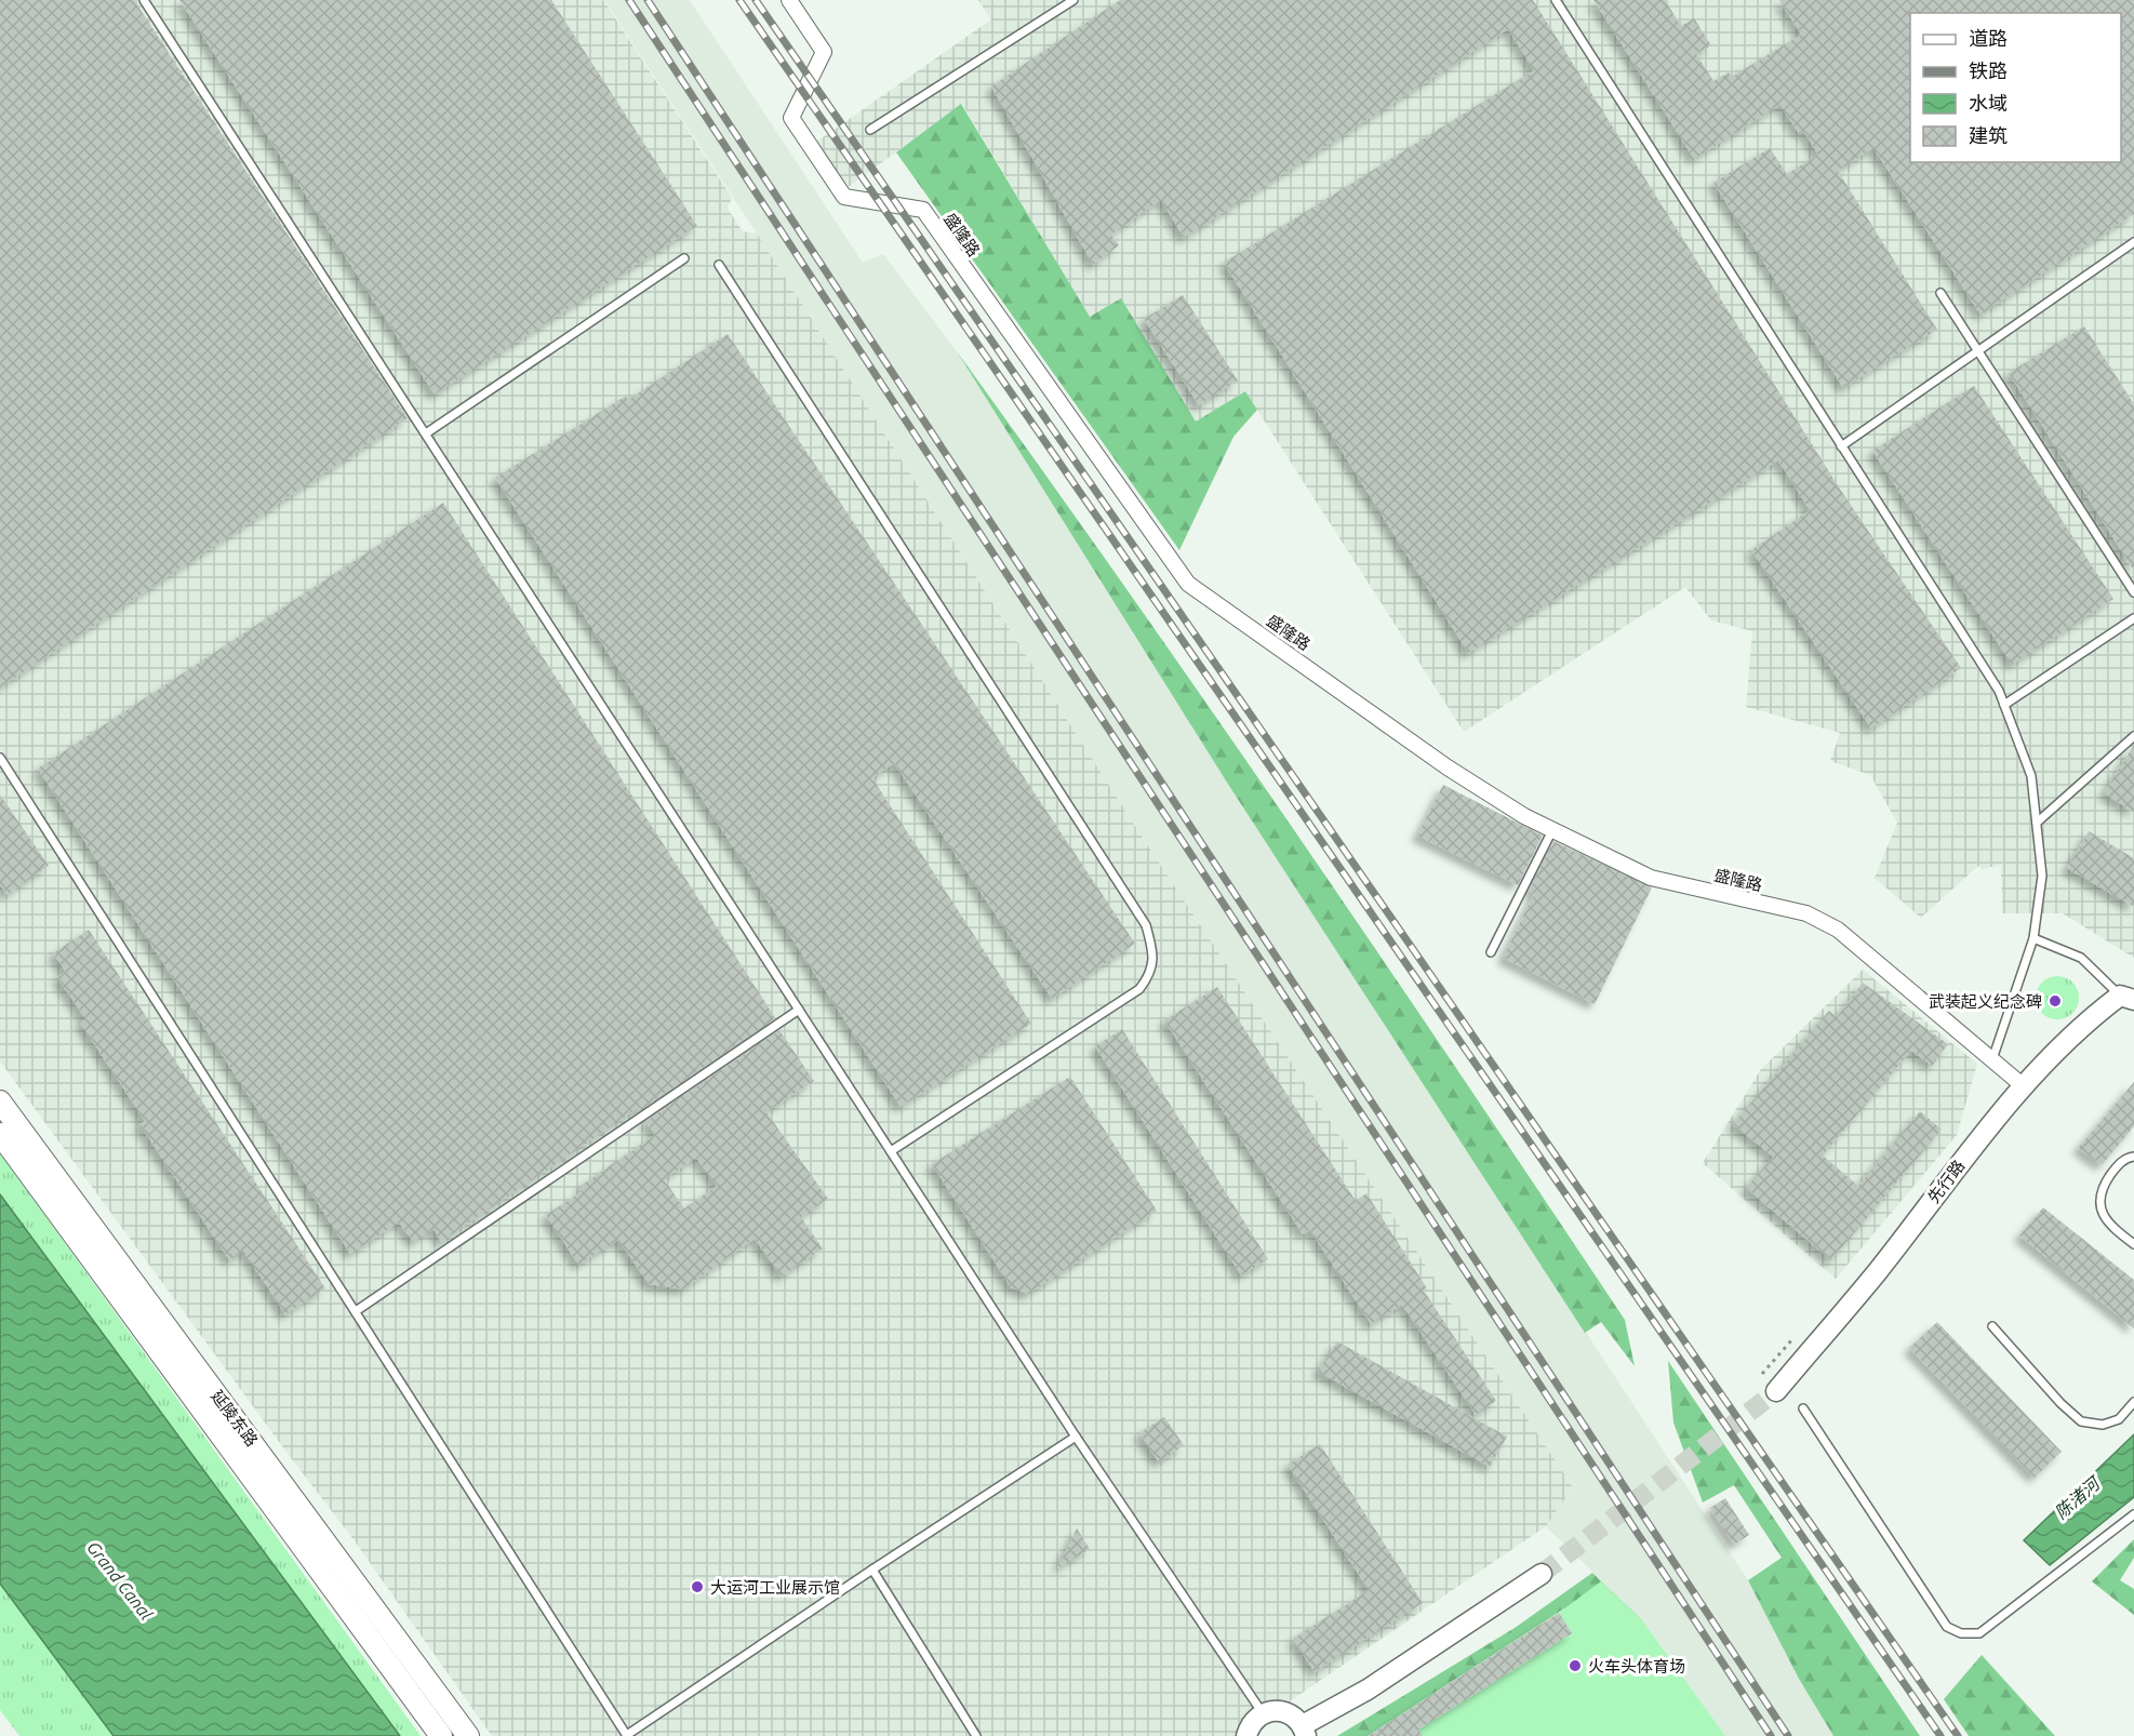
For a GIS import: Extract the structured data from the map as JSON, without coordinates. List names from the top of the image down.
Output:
{
  "streets": {
    "main road": ["延陵东路"],
    "street": ["盛隆路", "先行路"]
  },
  "crossings": [
    ["盛隆路", "先行路"]
  ],
  "water": ["陈渚河", "Grand Canal"],
  "places": ["武装起义纪念碑", "大运河工业展示馆", "火车头体育场"],
  "legend": [
    "道路",
    "铁路",
    "水域",
    "建筑"
  ]
}
